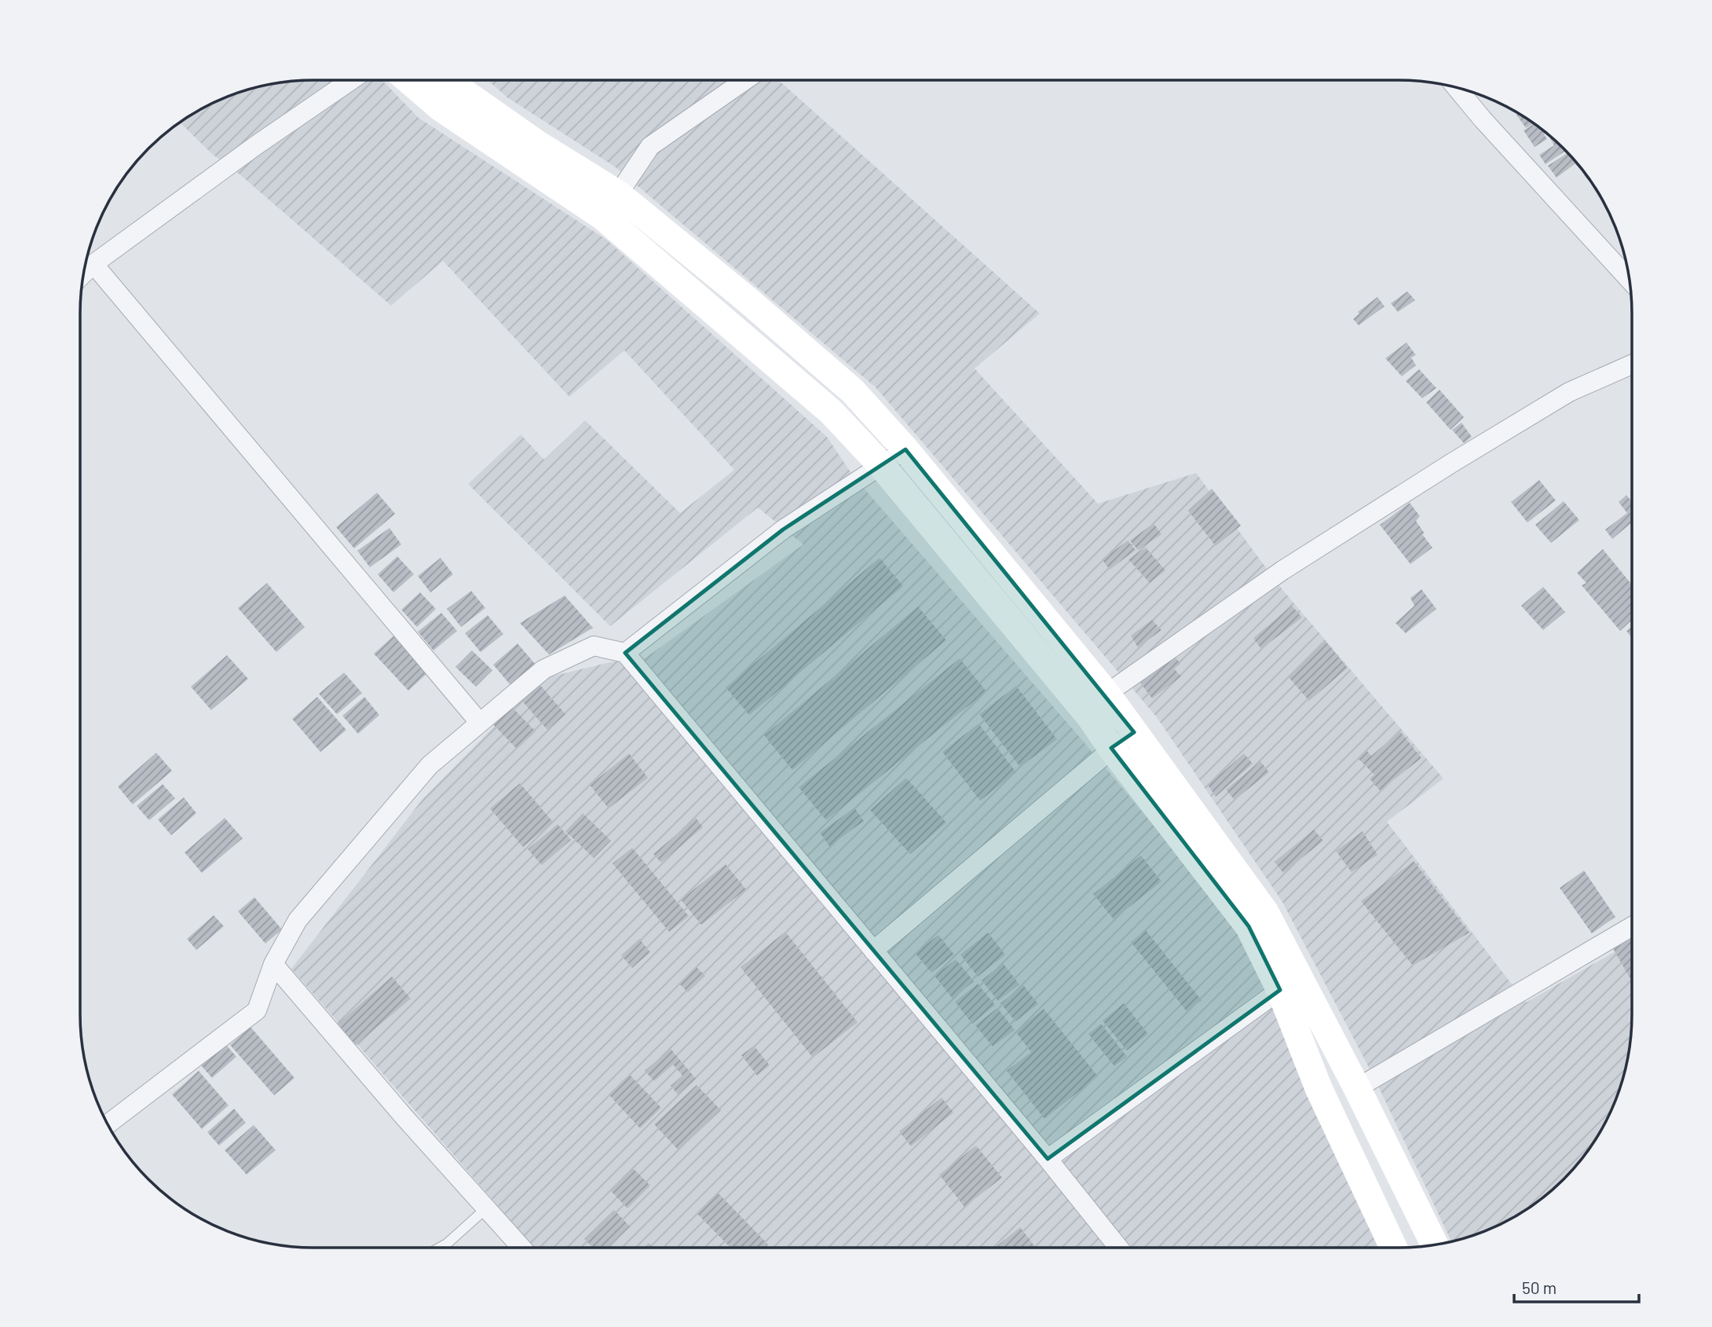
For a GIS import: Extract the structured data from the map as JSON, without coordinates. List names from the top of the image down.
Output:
{
  "scale_bar": "50 m"
}
